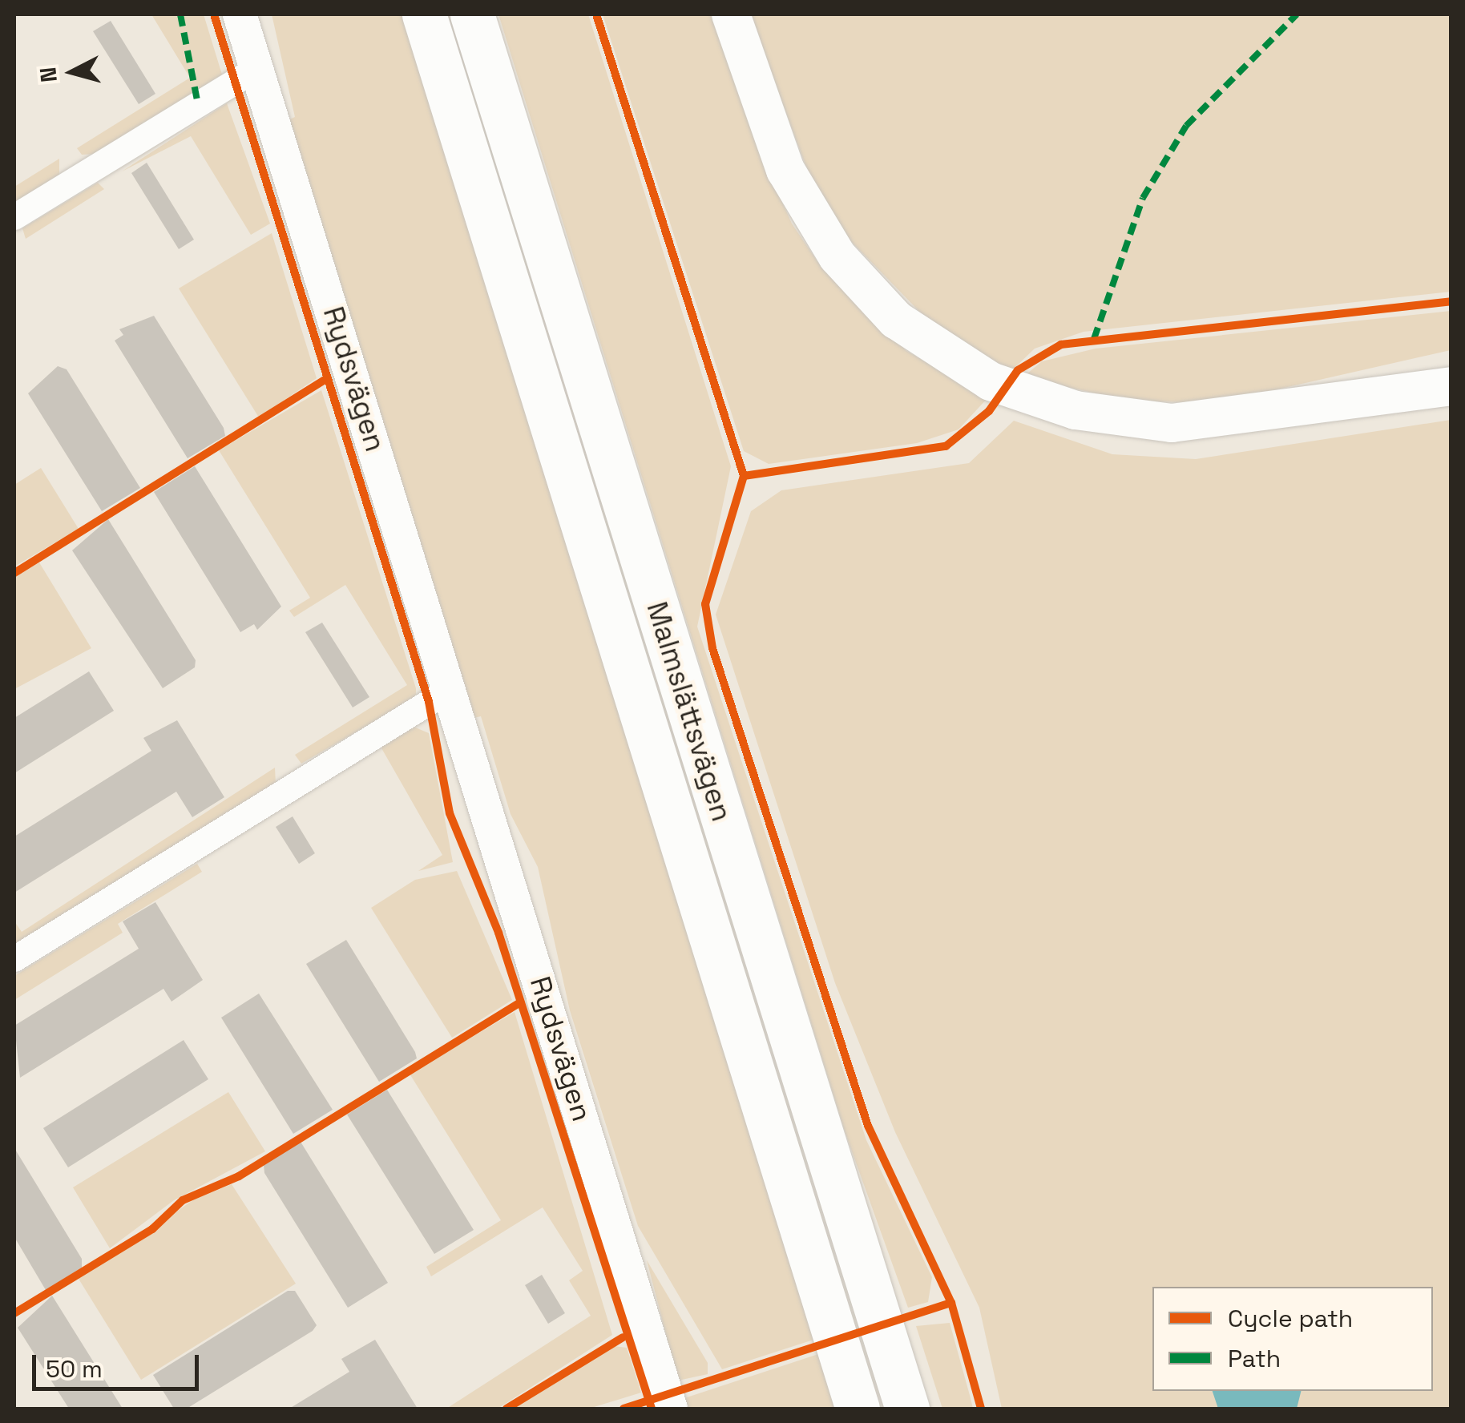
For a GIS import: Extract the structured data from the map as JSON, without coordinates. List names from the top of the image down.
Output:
{
  "streets": {
    "highway": ["Malmslättsvägen"],
    "street": ["Rydsvägen"]
  },
  "legend": ["Cycle path", "Path"],
  "scale_bar": "50 m",
  "north": "left"
}
